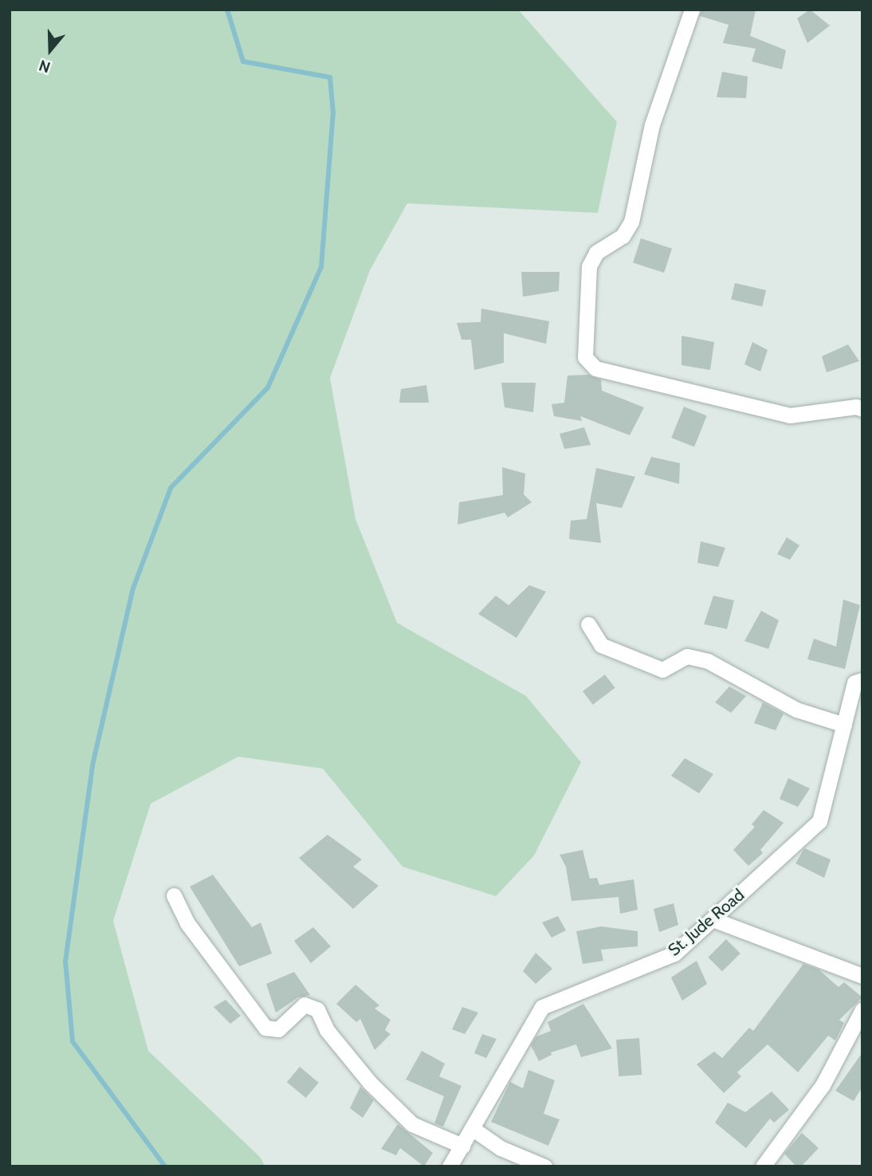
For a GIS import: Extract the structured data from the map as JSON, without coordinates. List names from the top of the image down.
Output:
{
  "streets": {
    "street": ["St. Jude Road"]
  },
  "north": "bottom"
}
